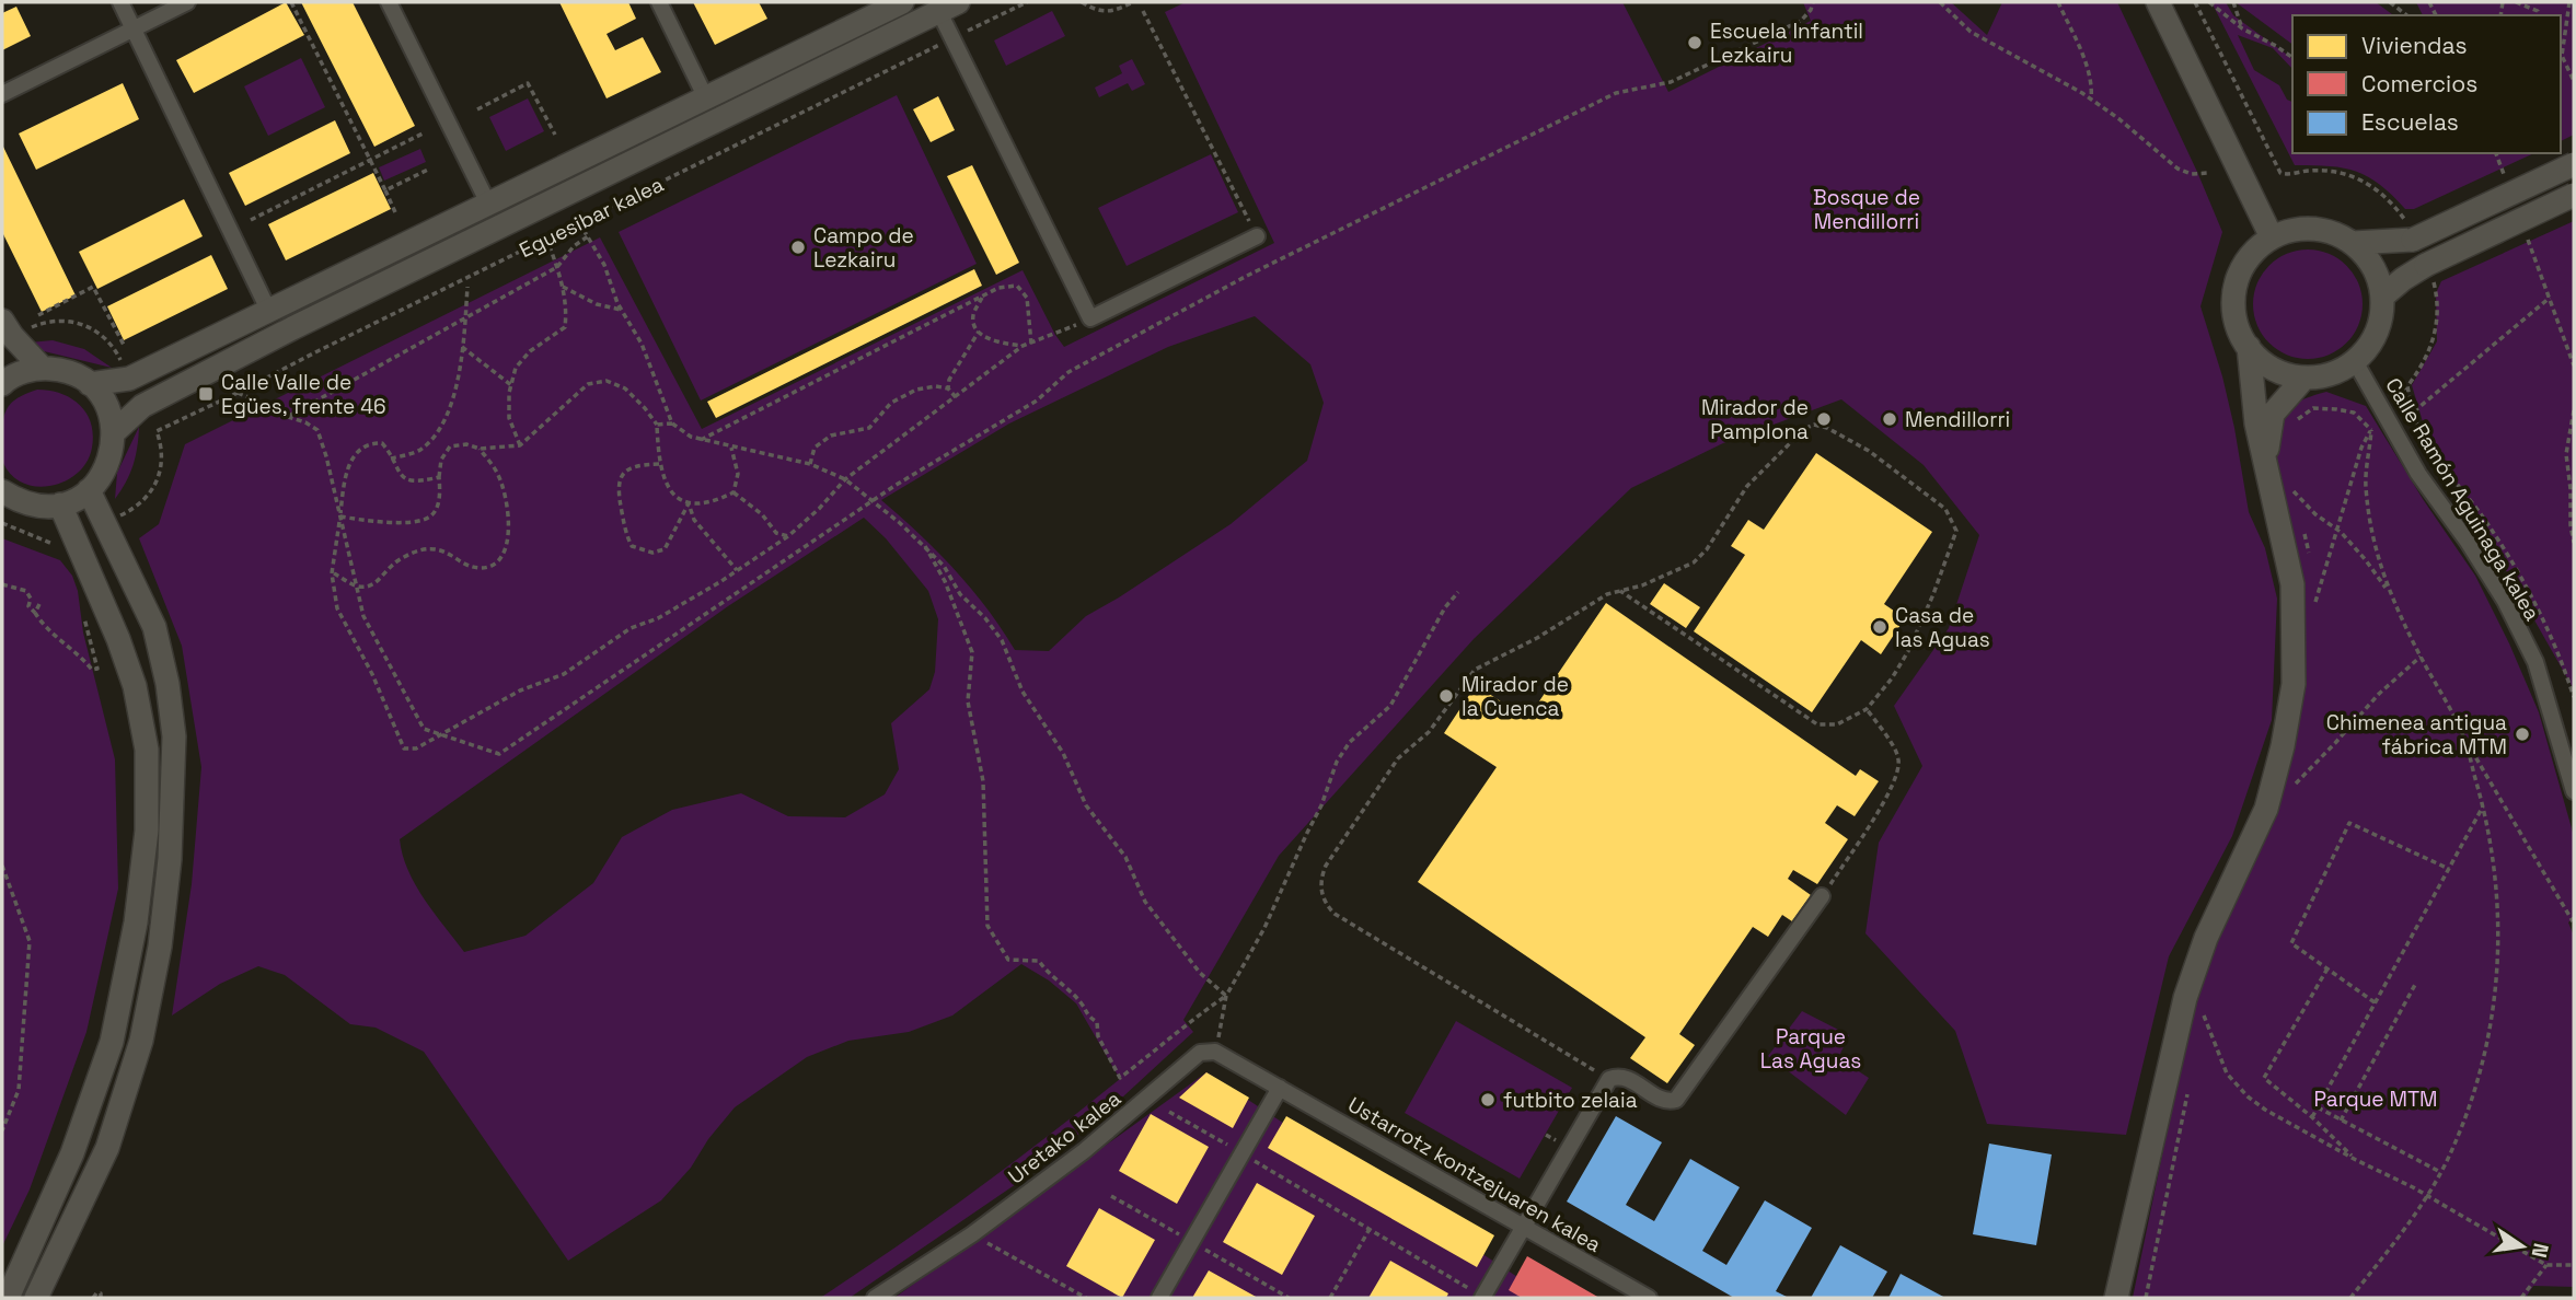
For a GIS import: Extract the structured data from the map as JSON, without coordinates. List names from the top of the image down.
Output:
{
  "streets": {
    "street": [
      "Eguesibar kalea",
      "Calle Ramón Aguinaga kalea",
      "Uretako kalea",
      "Ustarrotz kontzejuaren kalea"
    ]
  },
  "parks": ["Bosque de Mendillorri", "Parque Las Aguas", "Parque MTM"],
  "places": {
    "other": [
      "Escuela Infantil Lezkairu",
      "Campo de Lezkairu",
      "Mirador de Pamplona",
      "Mendillorri",
      "Casa de las Aguas",
      "Mirador de la Cuenca",
      "Chimenea antigua fábrica MTM",
      "futbito zelaia"
    ],
    "transit": ["Calle Valle de Egües, frente 46"]
  },
  "legend": ["Viviendas", "Comercios", "Escuelas"],
  "north": "right"
}
